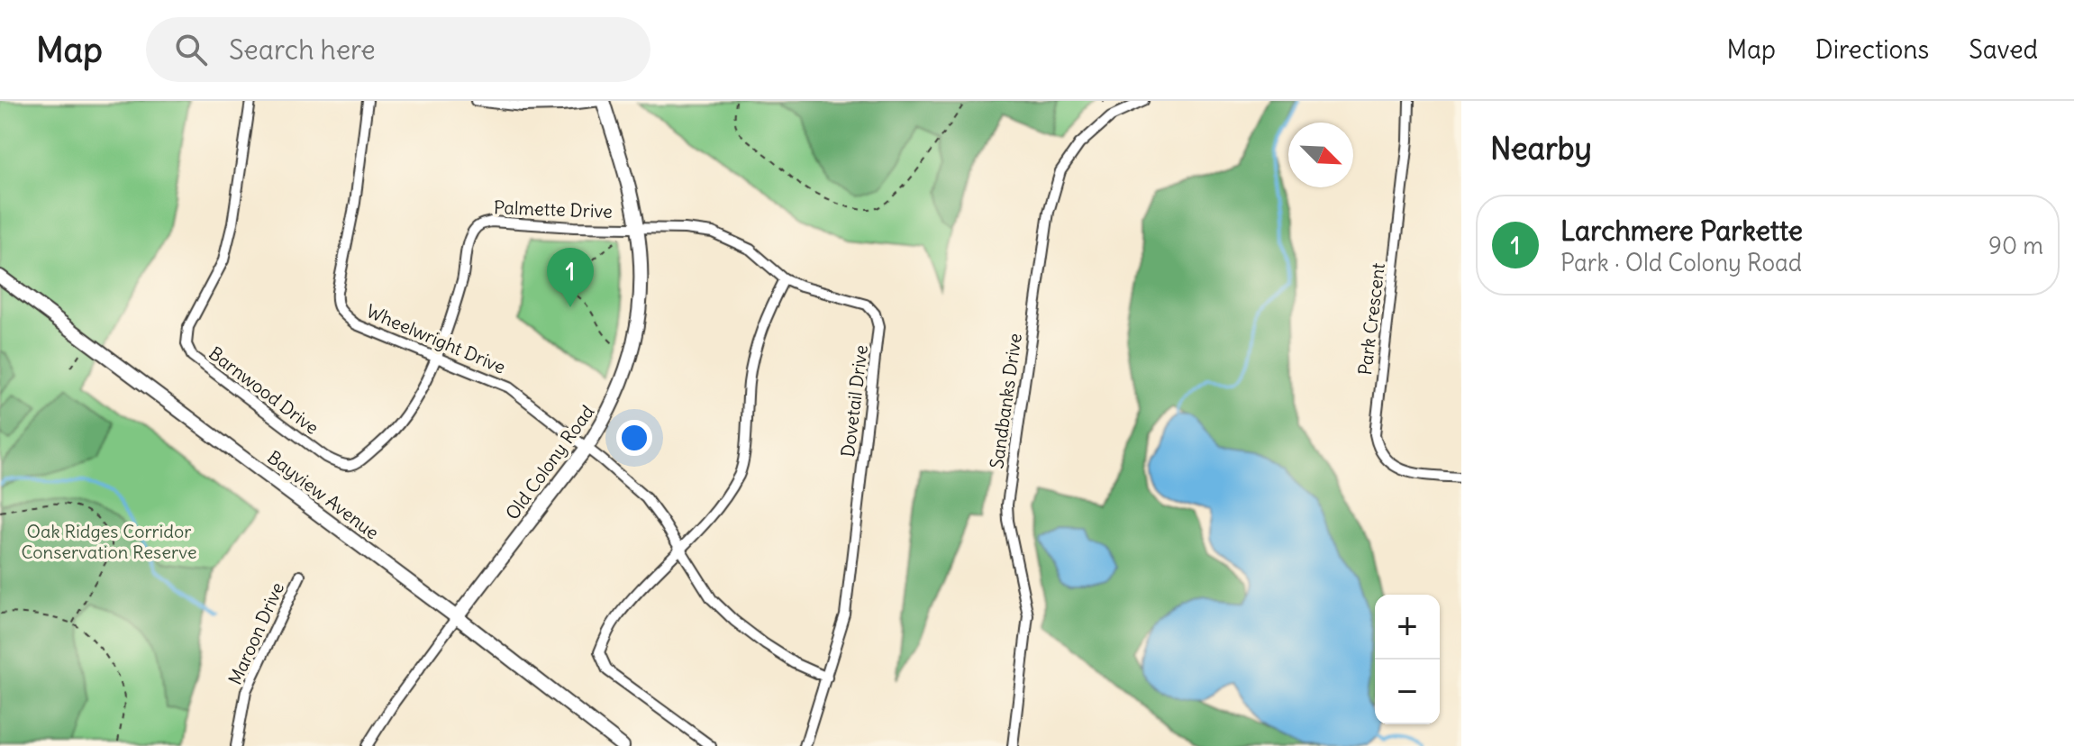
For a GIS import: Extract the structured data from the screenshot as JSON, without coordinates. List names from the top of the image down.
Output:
{
  "streets": {
    "main road": ["Old Colony Road", "Bayview Avenue"],
    "street": [
      "Palmette Drive",
      "Park Crescent",
      "Wheelwright Drive",
      "Barnwood Drive",
      "Dovetail Drive",
      "Sandbanks Drive",
      "Maroon Drive"
    ]
  },
  "crossings": [
    ["Palmette Drive", "Wheelwright Drive"],
    ["Palmette Drive", "Barnwood Drive"],
    ["Palmette Drive", "Dovetail Drive"],
    ["Palmette Drive", "Old Colony Road"],
    ["Wheelwright Drive", "Barnwood Drive"],
    ["Wheelwright Drive", "Dovetail Drive"],
    ["Wheelwright Drive", "Old Colony Road"],
    ["Dovetail Drive", "Old Colony Road"],
    ["Old Colony Road", "Bayview Avenue"]
  ],
  "parks": ["Oak Ridges Corridor Conservation Reserve"],
  "north": "bottom right",
  "page": {
    "header": "Map",
    "search": "Search here",
    "nav": ["Map", "Directions", "Saved"],
    "heading": "Nearby",
    "list": [
      {
        "mark": "1",
        "name": "Larchmere Parkette",
        "note": "Park · Old Colony Road",
        "value": "90 m"
      }
    ],
    "pins": "1",
    "map_buttons": ["+", "−"]
  }
}
